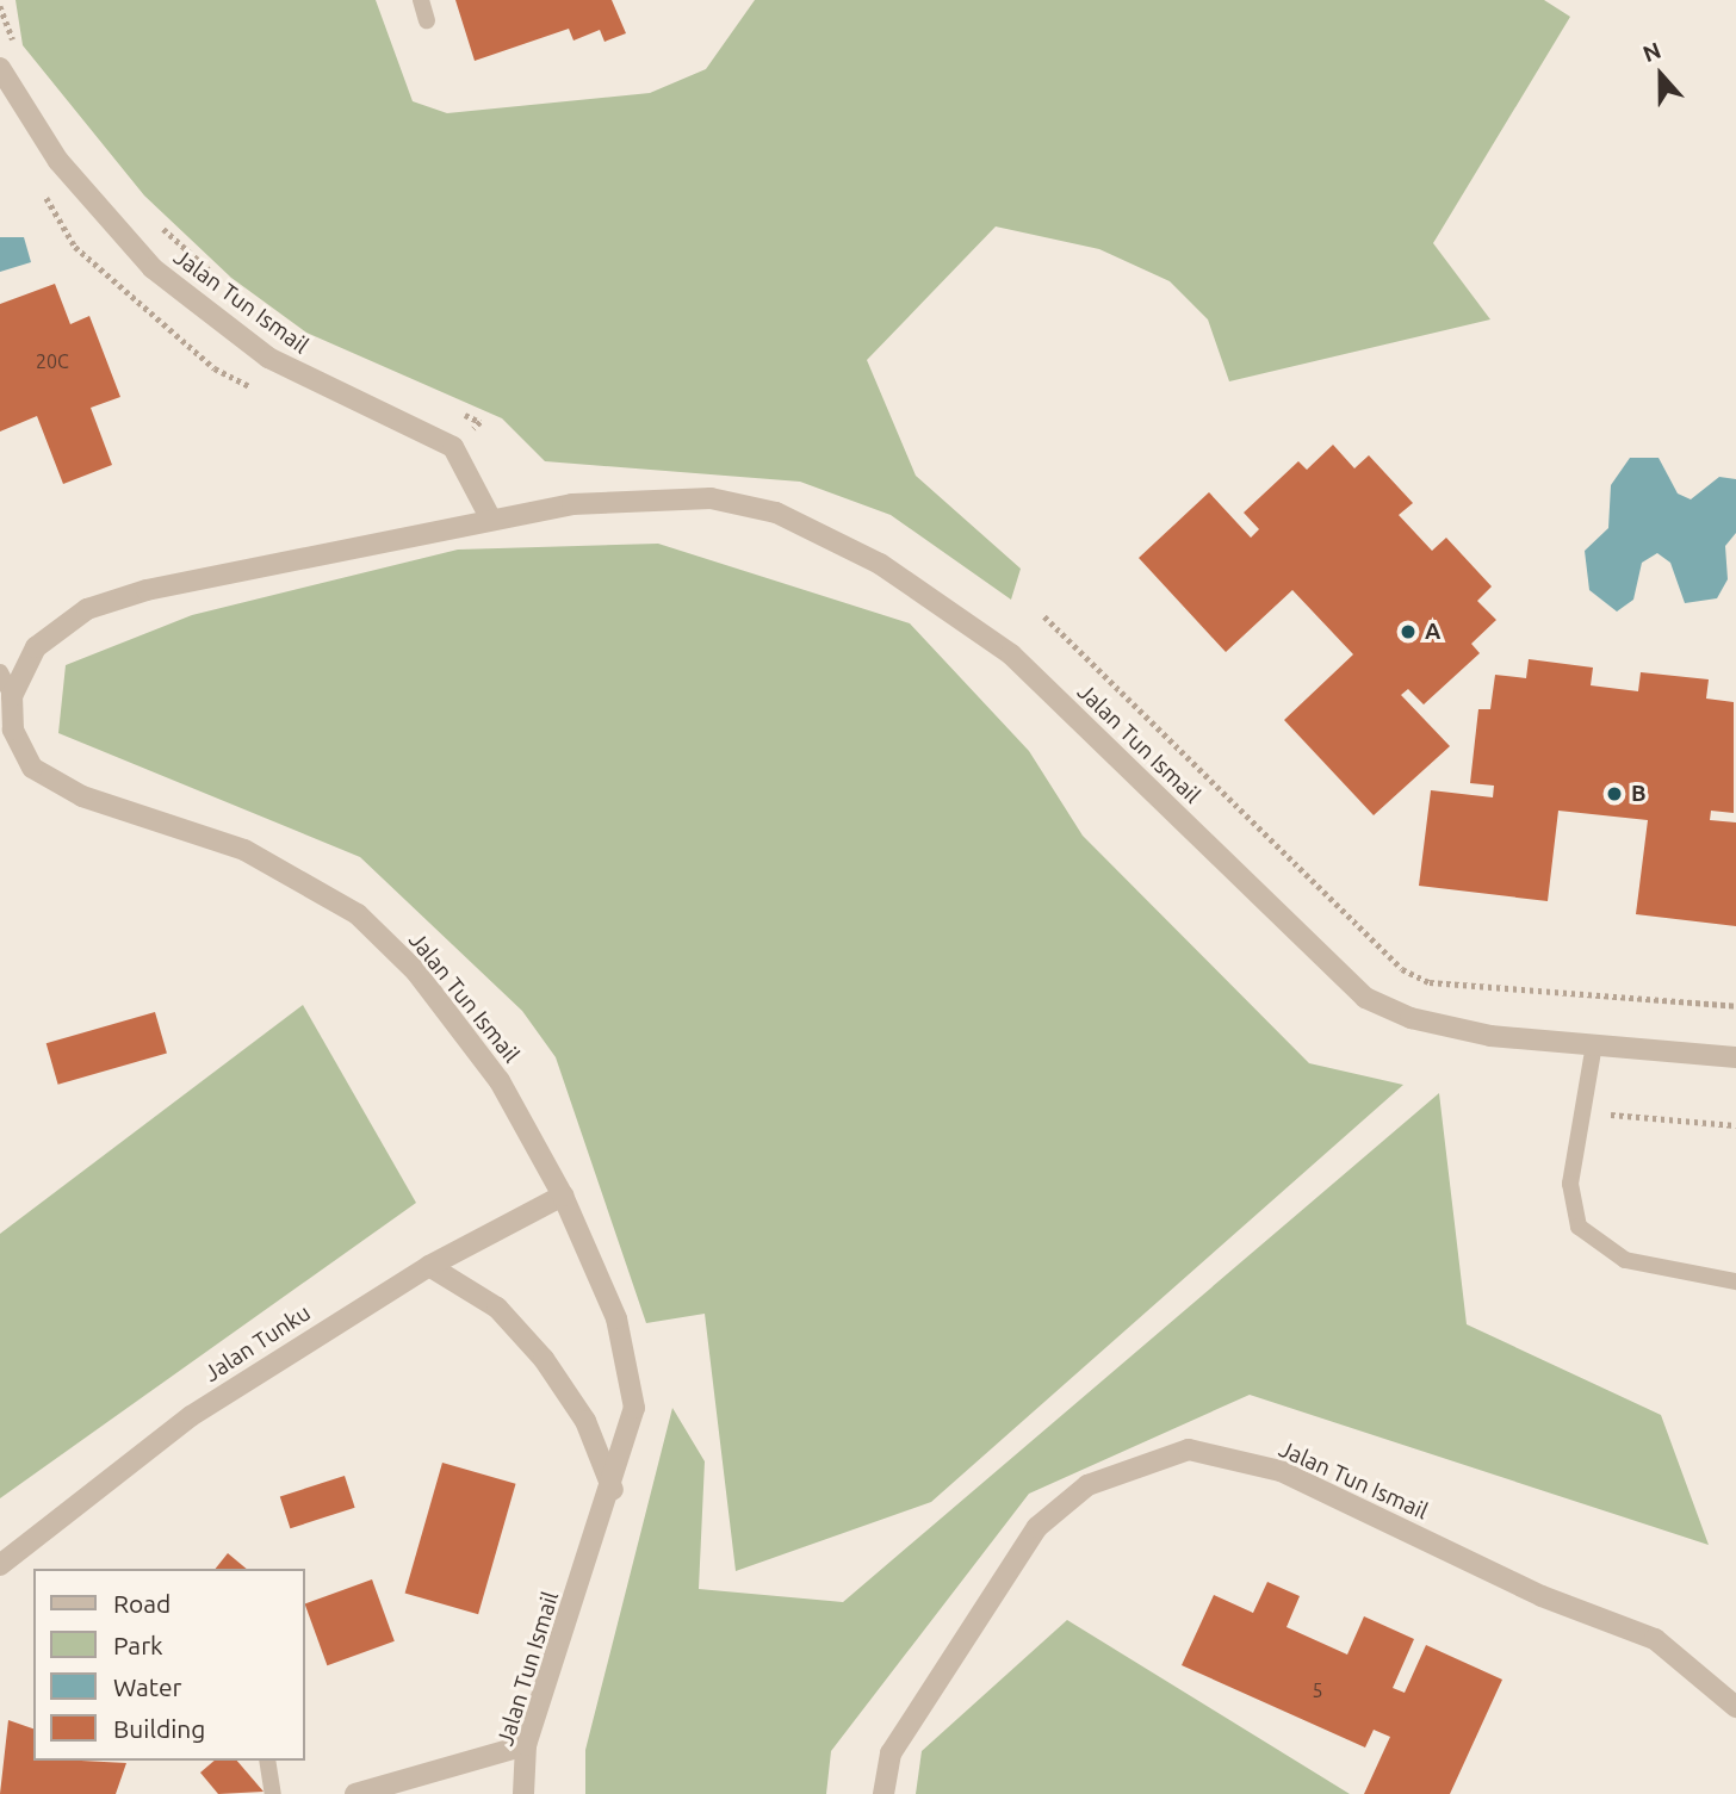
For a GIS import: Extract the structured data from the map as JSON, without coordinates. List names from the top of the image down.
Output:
{
  "streets": {
    "street": ["Jalan Tun Ismail", "Jalan Tunku"]
  },
  "crossings": [
    ["Jalan Tun Ismail", "Jalan Tunku"]
  ],
  "places": ["A", "B"],
  "house_numbers": ["20C", "5"],
  "legend": [
    "Road",
    "Park",
    "Water",
    "Building"
  ],
  "north": "top"
}
